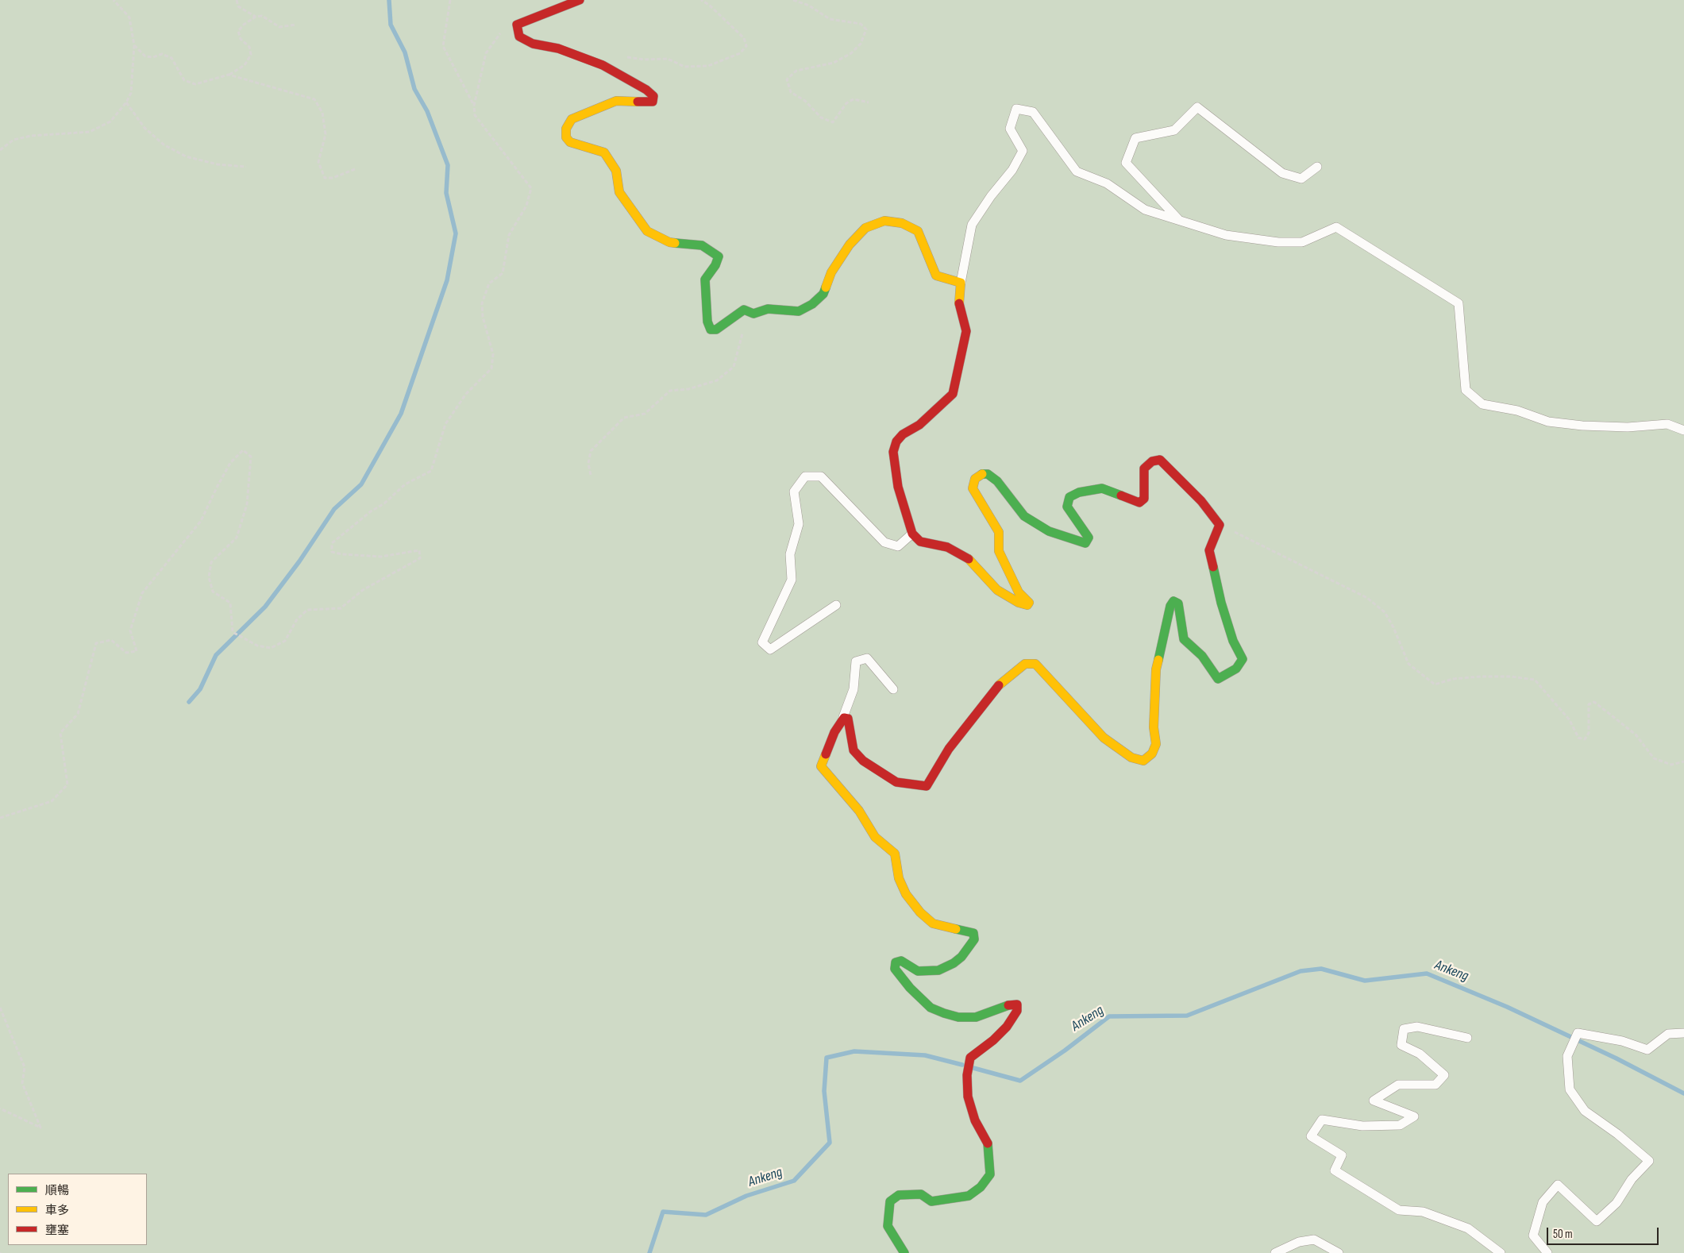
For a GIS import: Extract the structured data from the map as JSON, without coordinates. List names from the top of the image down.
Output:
{
  "water": ["Ankeng"],
  "legend": ["順暢", "車多", "壅塞"],
  "scale_bar": "50 m"
}
